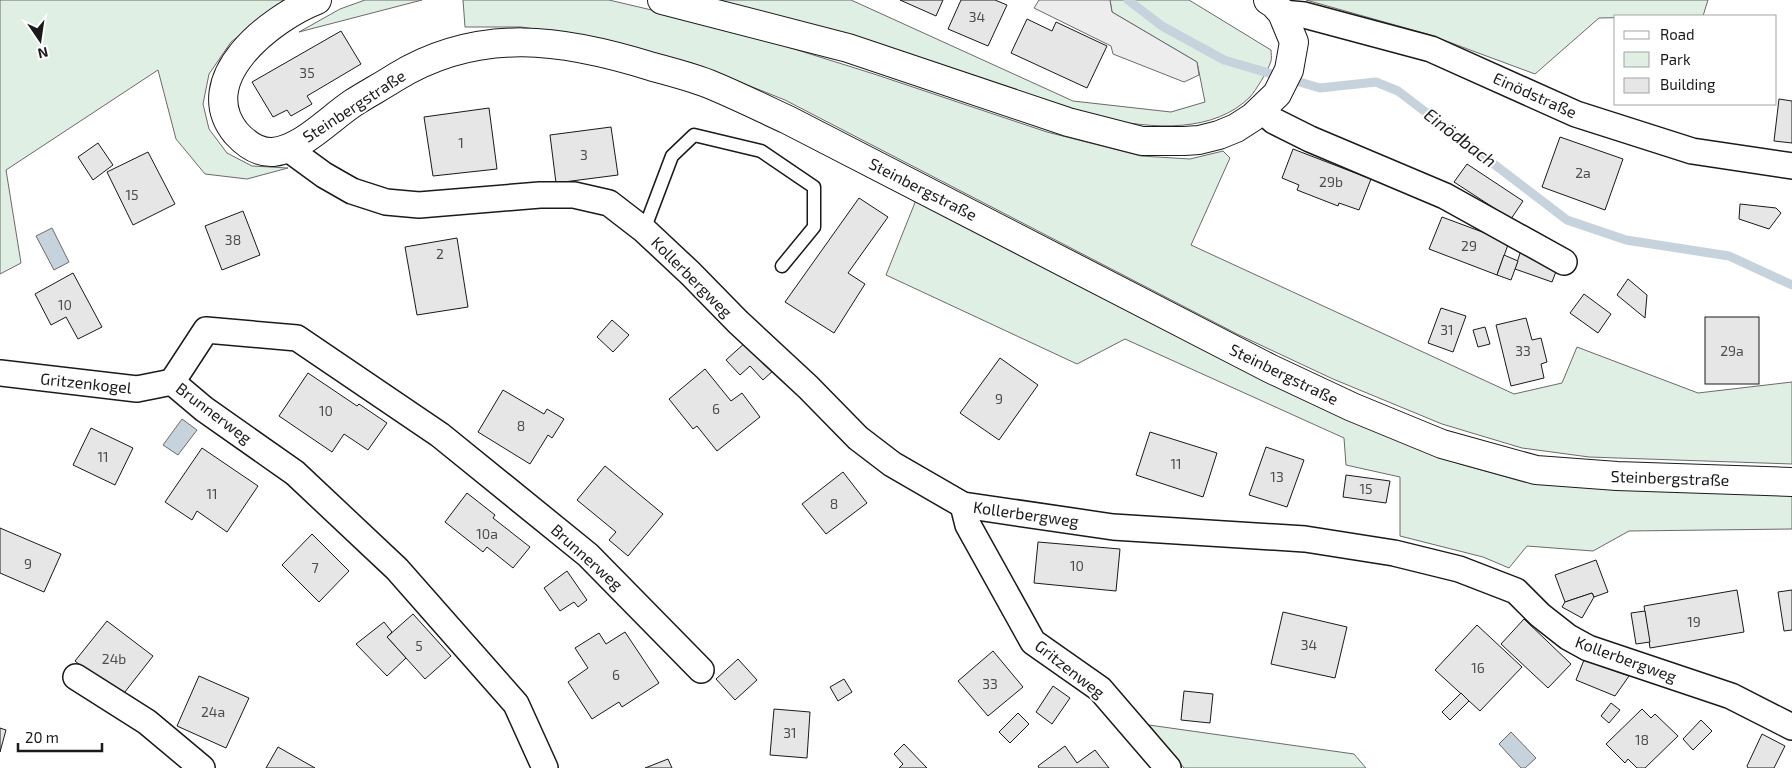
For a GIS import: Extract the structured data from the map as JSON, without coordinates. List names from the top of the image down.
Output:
{
  "streets": {
    "main road": ["Steinbergstraße"],
    "street": [
      "Einödstraße",
      "Kollerbergweg",
      "Gritzenkogel",
      "Brunnerweg",
      "Gritzenweg"
    ]
  },
  "crossings": [
    ["Steinbergstraße", "Kollerbergweg"],
    ["Kollerbergweg", "Gritzenweg"],
    ["Gritzenkogel", "Brunnerweg"]
  ],
  "water": ["Einödbach"],
  "house_numbers": [
    "34",
    "35",
    "1",
    "3",
    "2a",
    "29b",
    "15",
    "38",
    "29",
    "2",
    "10",
    "31",
    "33",
    "29a",
    "9",
    "6",
    "10",
    "8",
    "11",
    "11",
    "13",
    "15",
    "11",
    "8",
    "10a",
    "9",
    "10",
    "7",
    "19",
    "34",
    "5",
    "24b",
    "16",
    "6",
    "33",
    "24a",
    "31",
    "18"
  ],
  "legend": ["Road", "Park", "Building"],
  "scale_bar": "20 m",
  "north": "bottom"
}
